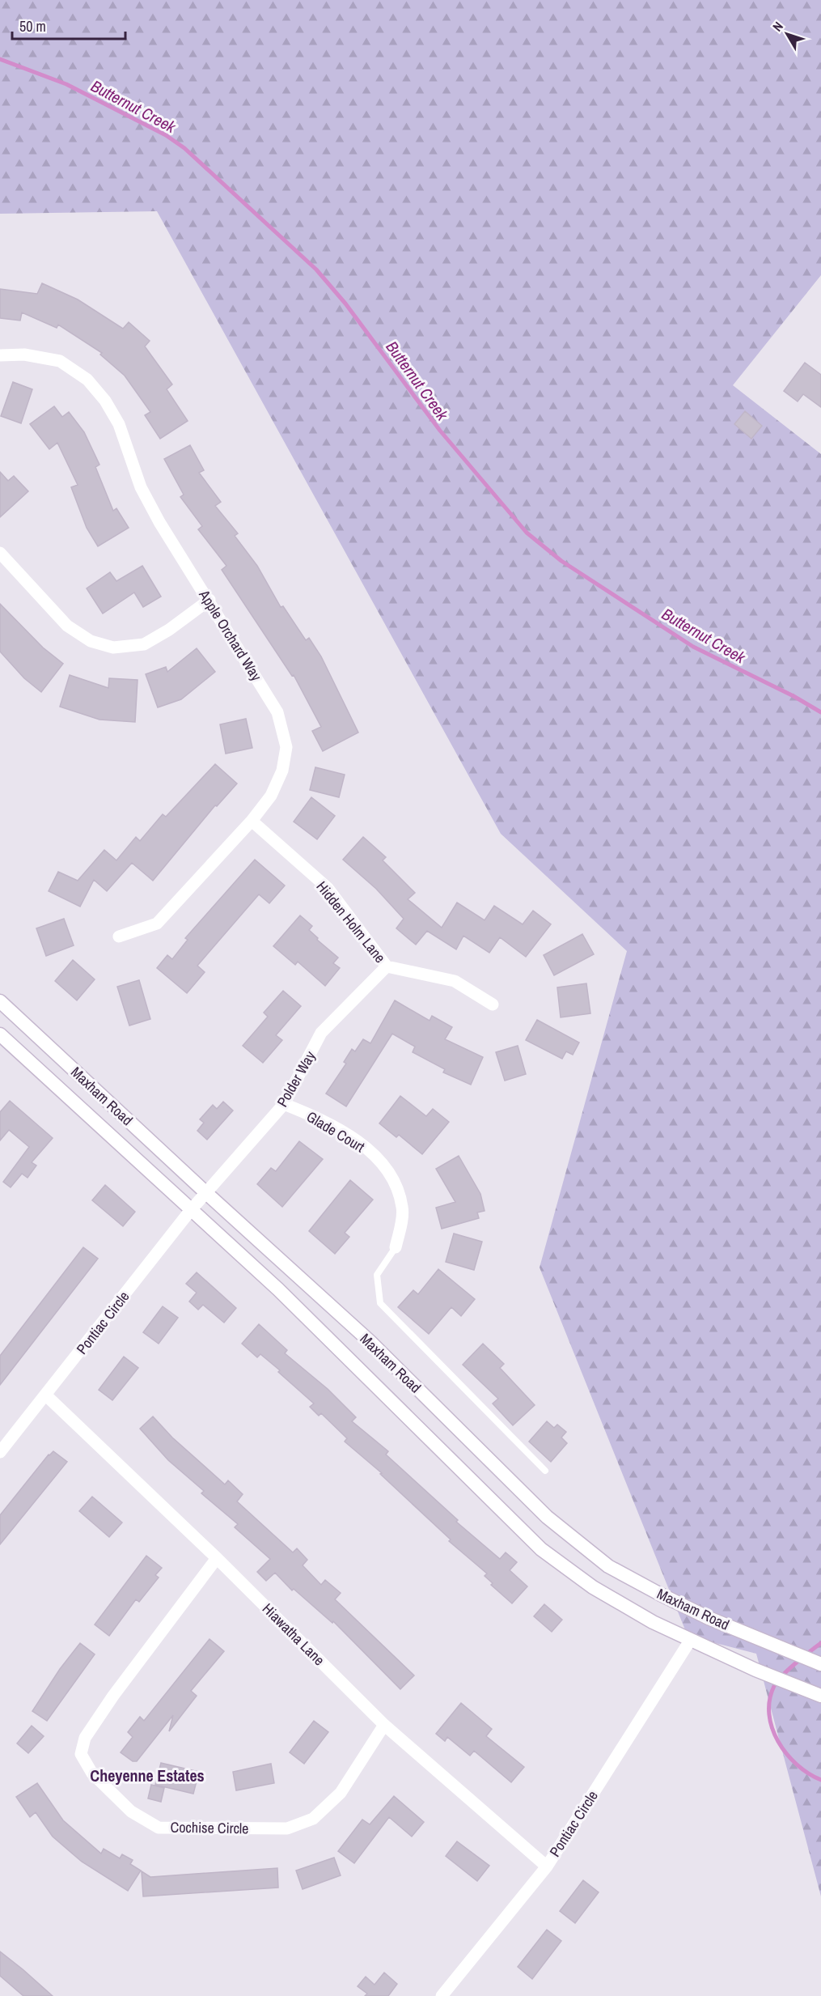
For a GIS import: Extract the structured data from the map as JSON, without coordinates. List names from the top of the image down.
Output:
{
  "streets": {
    "main road": ["Maxham Road"],
    "street": [
      "Apple Orchard Way",
      "Hidden Holm Lane",
      "Polder Way",
      "Glade Court",
      "Pontiac Circle",
      "Hiawatha Lane",
      "Cochise Circle"
    ]
  },
  "crossings": [
    ["Apple Orchard Way", "Hidden Holm Lane"],
    ["Hidden Holm Lane", "Polder Way"],
    ["Polder Way", "Maxham Road"],
    ["Polder Way", "Glade Court"],
    ["Polder Way", "Pontiac Circle"],
    ["Maxham Road", "Pontiac Circle"],
    ["Pontiac Circle", "Hiawatha Lane"],
    ["Hiawatha Lane", "Cochise Circle"]
  ],
  "districts": ["Cheyenne Estates"],
  "water": ["Butternut Creek"],
  "scale_bar": "50 m",
  "north": "top left"
}
